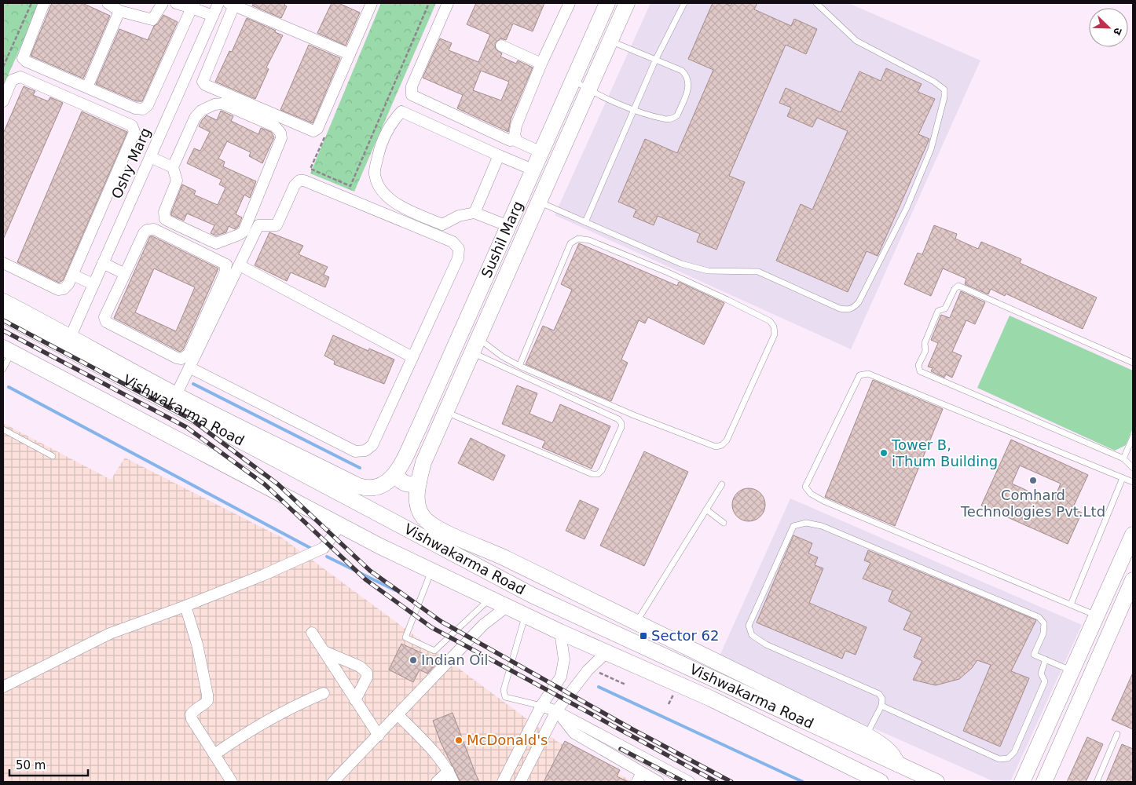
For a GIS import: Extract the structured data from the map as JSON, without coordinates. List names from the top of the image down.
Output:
{
  "streets": {
    "street": ["Oshy Marg", "Sushil Marg", "Vishwakarma Road"]
  },
  "crossings": [
    ["Sushil Marg", "Vishwakarma Road"]
  ],
  "places": {
    "other": [
      "Tower B, iThum Building",
      "Comhard Technologies Pvt.Ltd",
      "Indian Oil",
      "McDonald's"
    ],
    "transit": ["Sector 62"]
  },
  "scale_bar": "50 m",
  "north": "bottom right"
}
